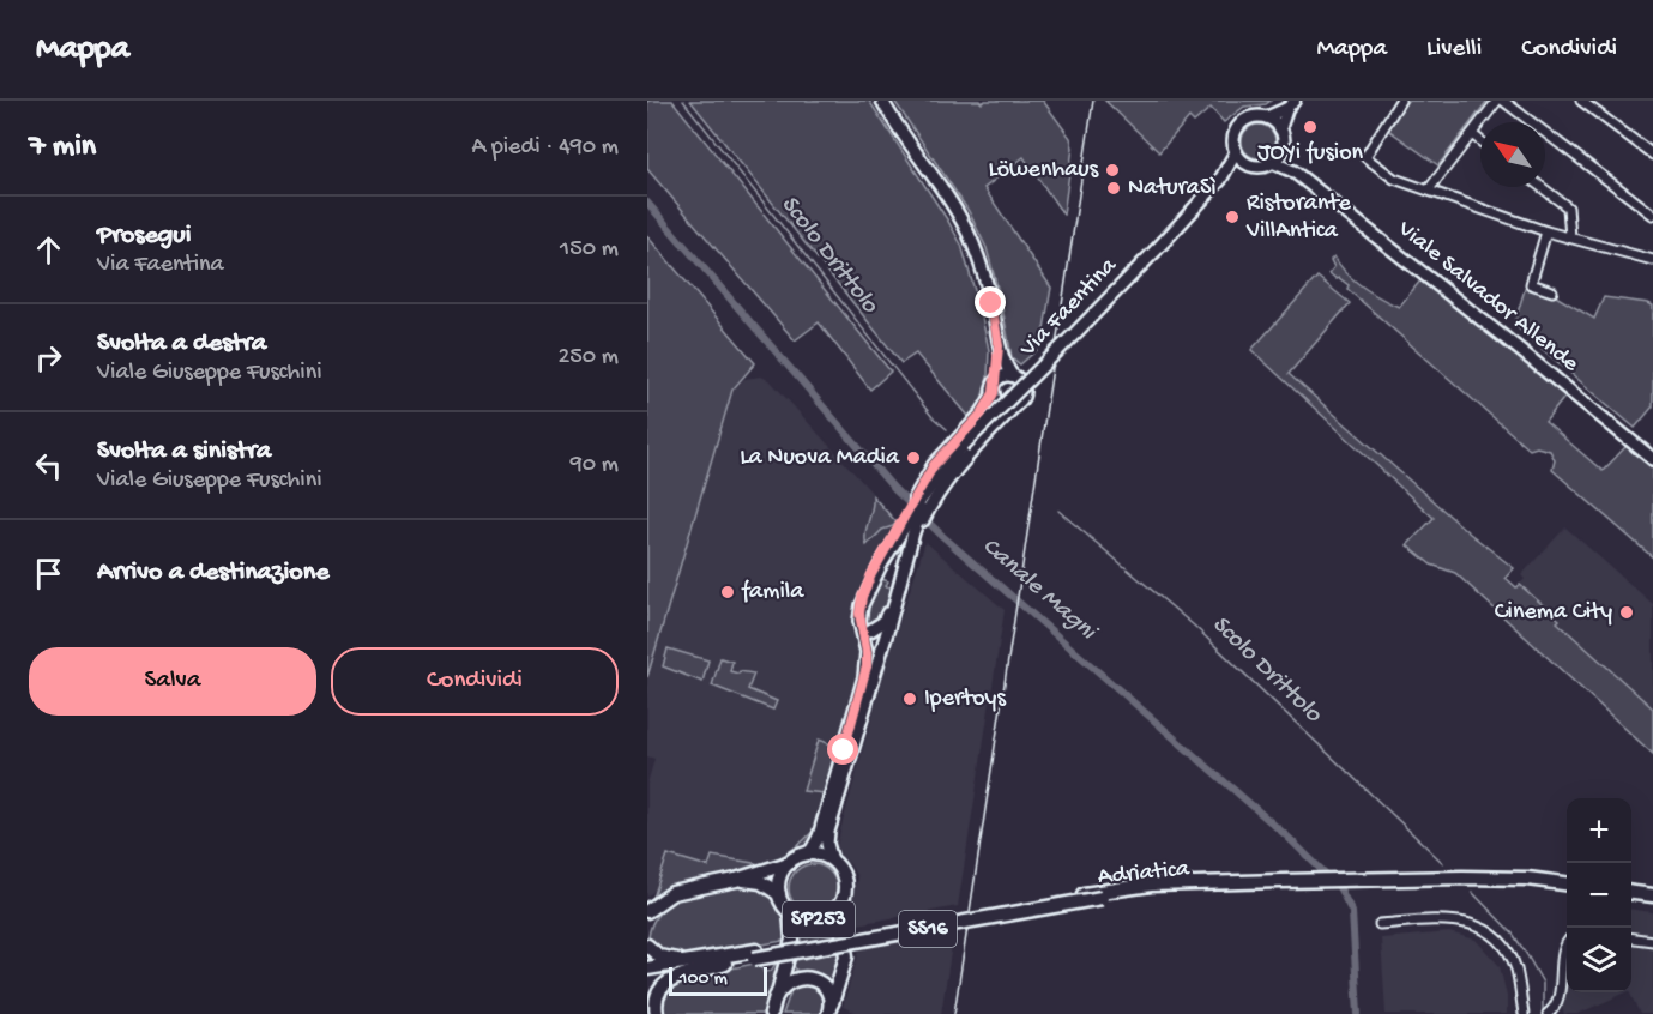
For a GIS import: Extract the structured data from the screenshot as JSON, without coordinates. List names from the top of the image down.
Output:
{
  "streets": {
    "main road": [
      "Viale Salvador Allende",
      "Via Faentina",
      "Adriatica",
      "SP253",
      "SS16"
    ]
  },
  "crossings": [
    ["Viale Salvador Allende", "Via Faentina"],
    ["Viale Salvador Allende", "SP253"],
    ["Via Faentina", "SP253"],
    ["Adriatica", "SS16"]
  ],
  "water": ["Scolo Drittolo", "Canale Magni"],
  "places": [
    "JOYi fusion",
    "Löwenhaus",
    "NaturaSì",
    "Ristorante VillAntica",
    "La Nuova Madia",
    "famila",
    "Cinema City",
    "Ipertoys"
  ],
  "scale_bar": "100 m",
  "north": "top left",
  "page": {
    "header": "Mappa",
    "nav": ["Mappa", "Livelli", "Condividi"],
    "heading": ["7 min", "A piedi · 490 m"],
    "list": [
      ["Prosegui", "Via Faentina", "150 m"],
      ["Svolta a destra", "Viale Giuseppe Fuschini", "250 m"],
      ["Svolta a sinistra", "Viale Giuseppe Fuschini", "90 m"],
      "Arrivo a destinazione"
    ],
    "buttons": ["Salva", "Condividi"],
    "map_buttons": ["+", "−"],
    "scale": "100 m"
  }
}
